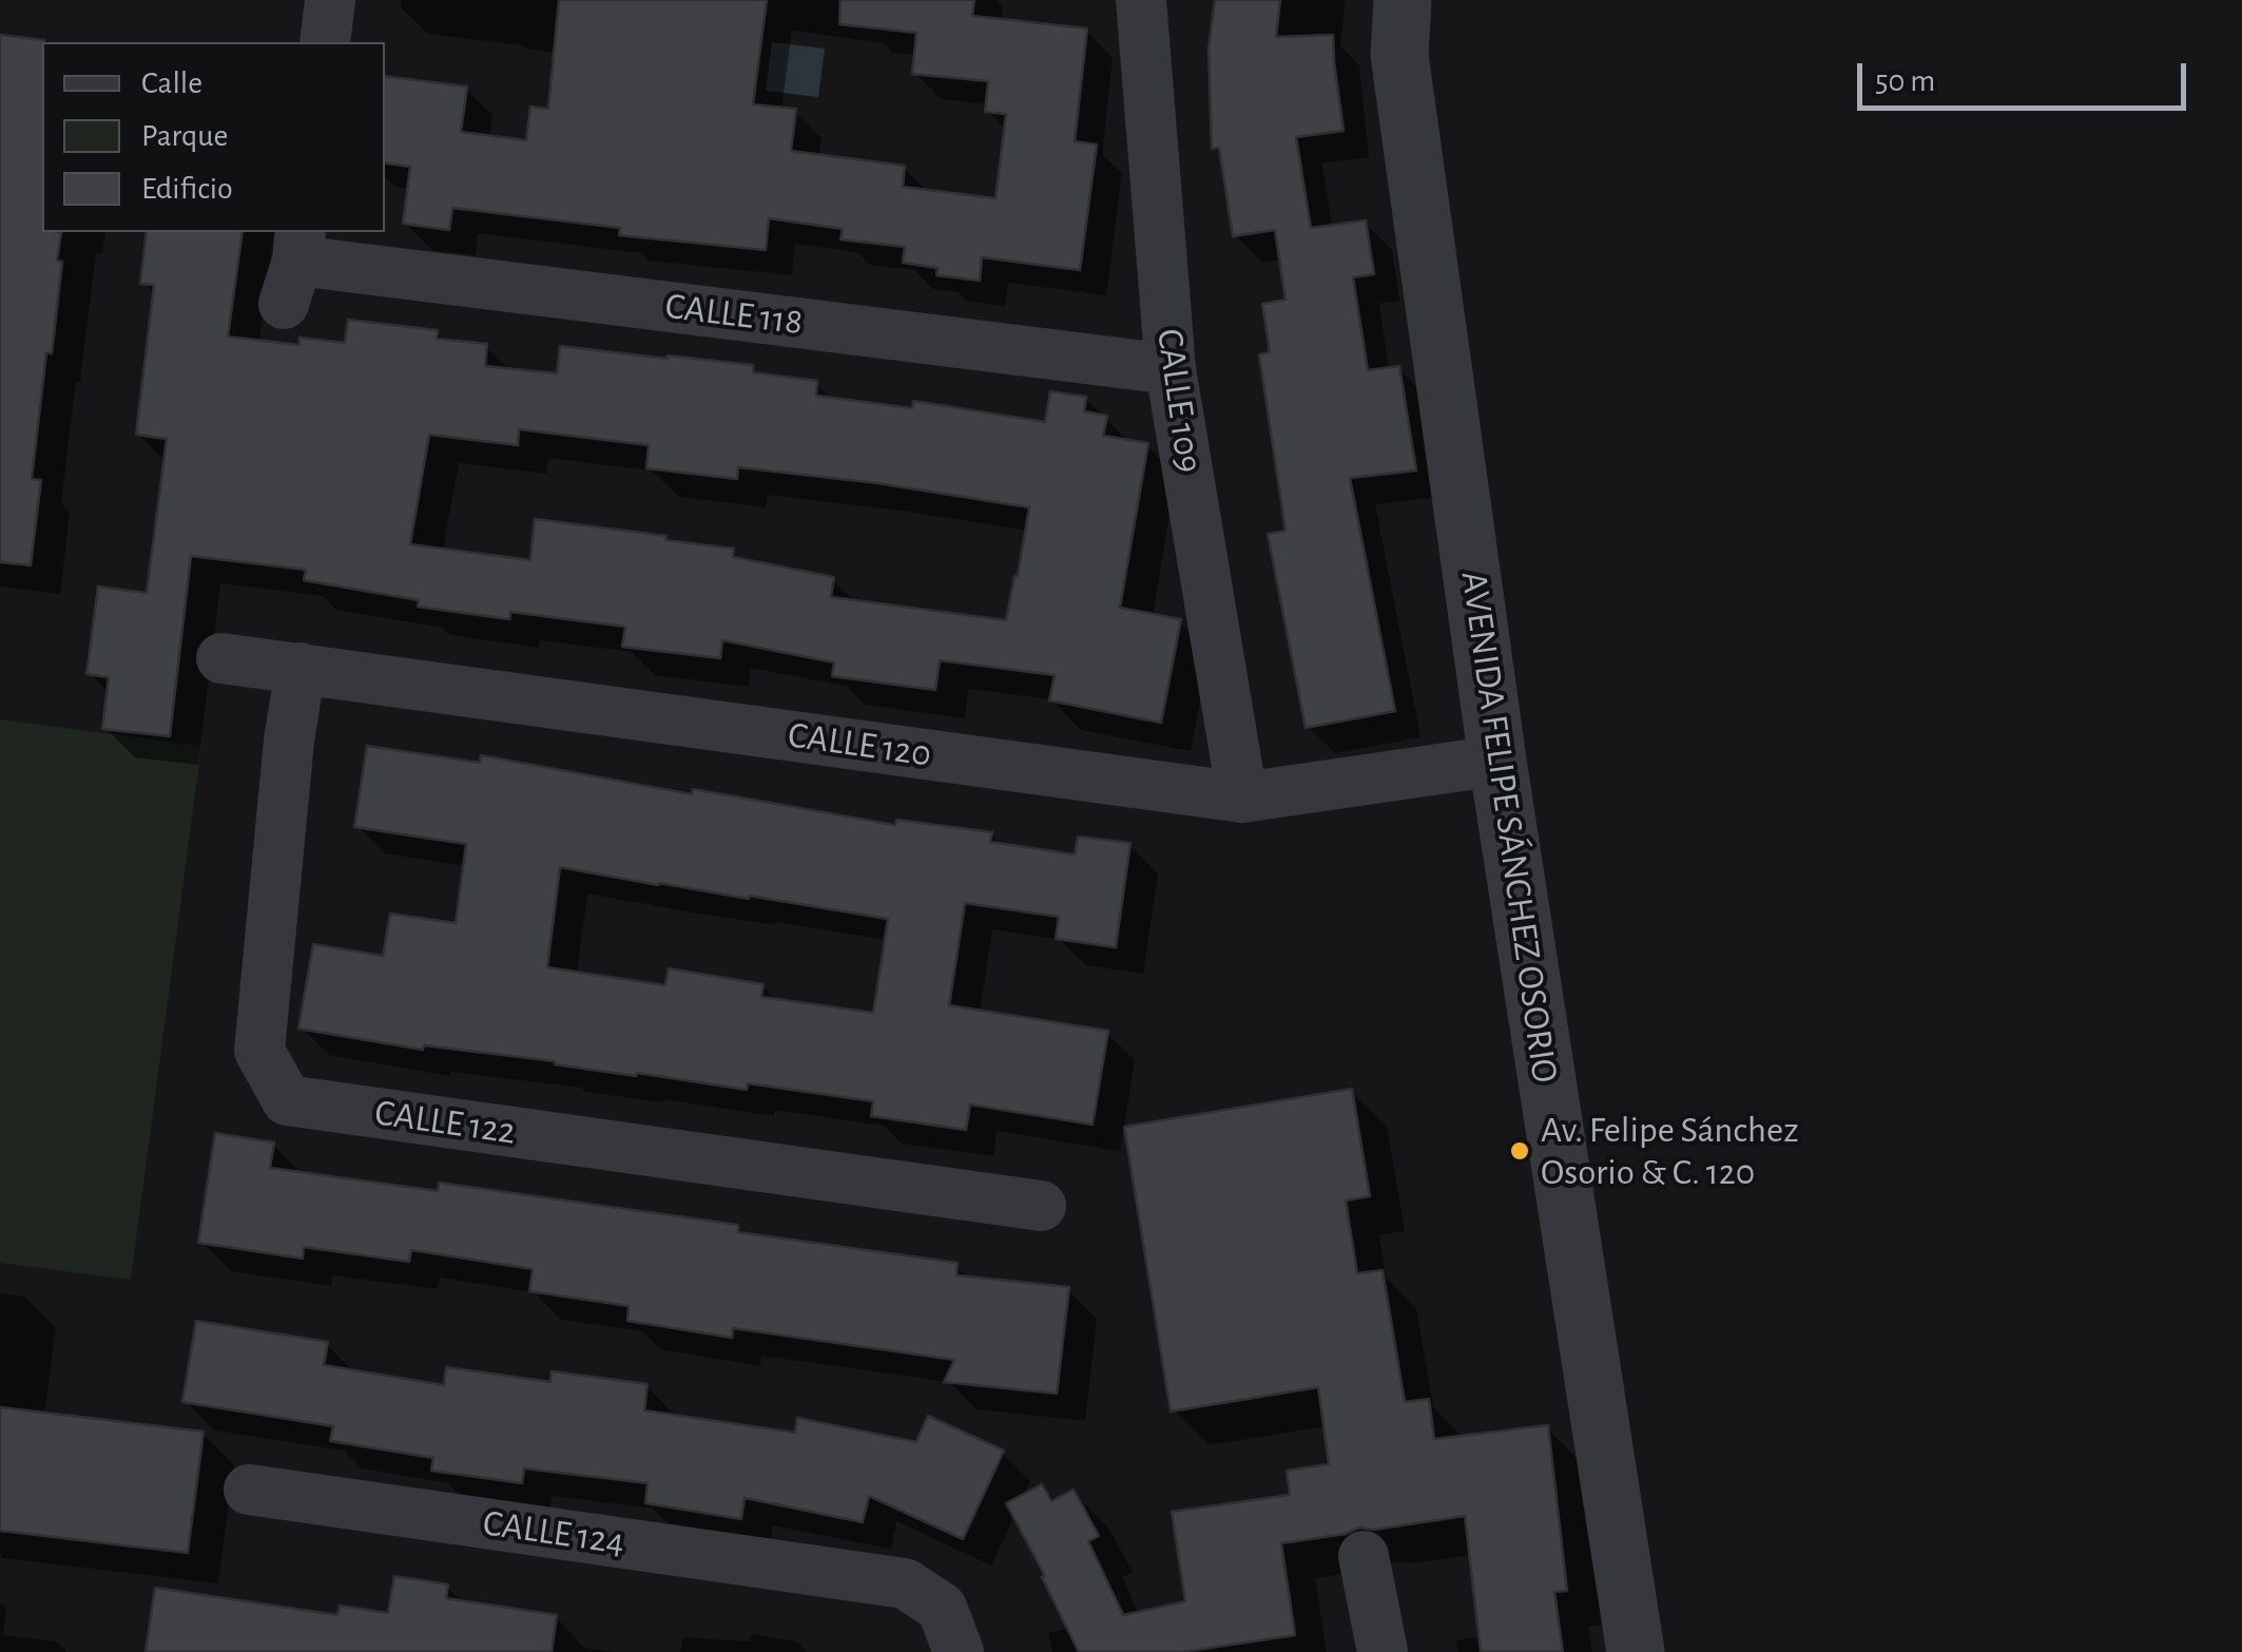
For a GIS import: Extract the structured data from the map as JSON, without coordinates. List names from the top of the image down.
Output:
{
  "streets": {
    "street": [
      "CALLE 118",
      "CALLE 109",
      "CALLE 120",
      "AVENIDA FELIPE SÁNCHEZ OSORIO",
      "CALLE 122",
      "CALLE 124"
    ]
  },
  "crossings": [
    ["CALLE 118", "CALLE 109"],
    ["CALLE 109", "CALLE 120"],
    ["CALLE 120", "AVENIDA FELIPE SÁNCHEZ OSORIO"],
    ["CALLE 120", "CALLE 122"]
  ],
  "places": ["Av. Felipe Sánchez Osorio & C. 120"],
  "legend": ["Calle", "Parque", "Edificio"],
  "scale_bar": "50 m"
}
